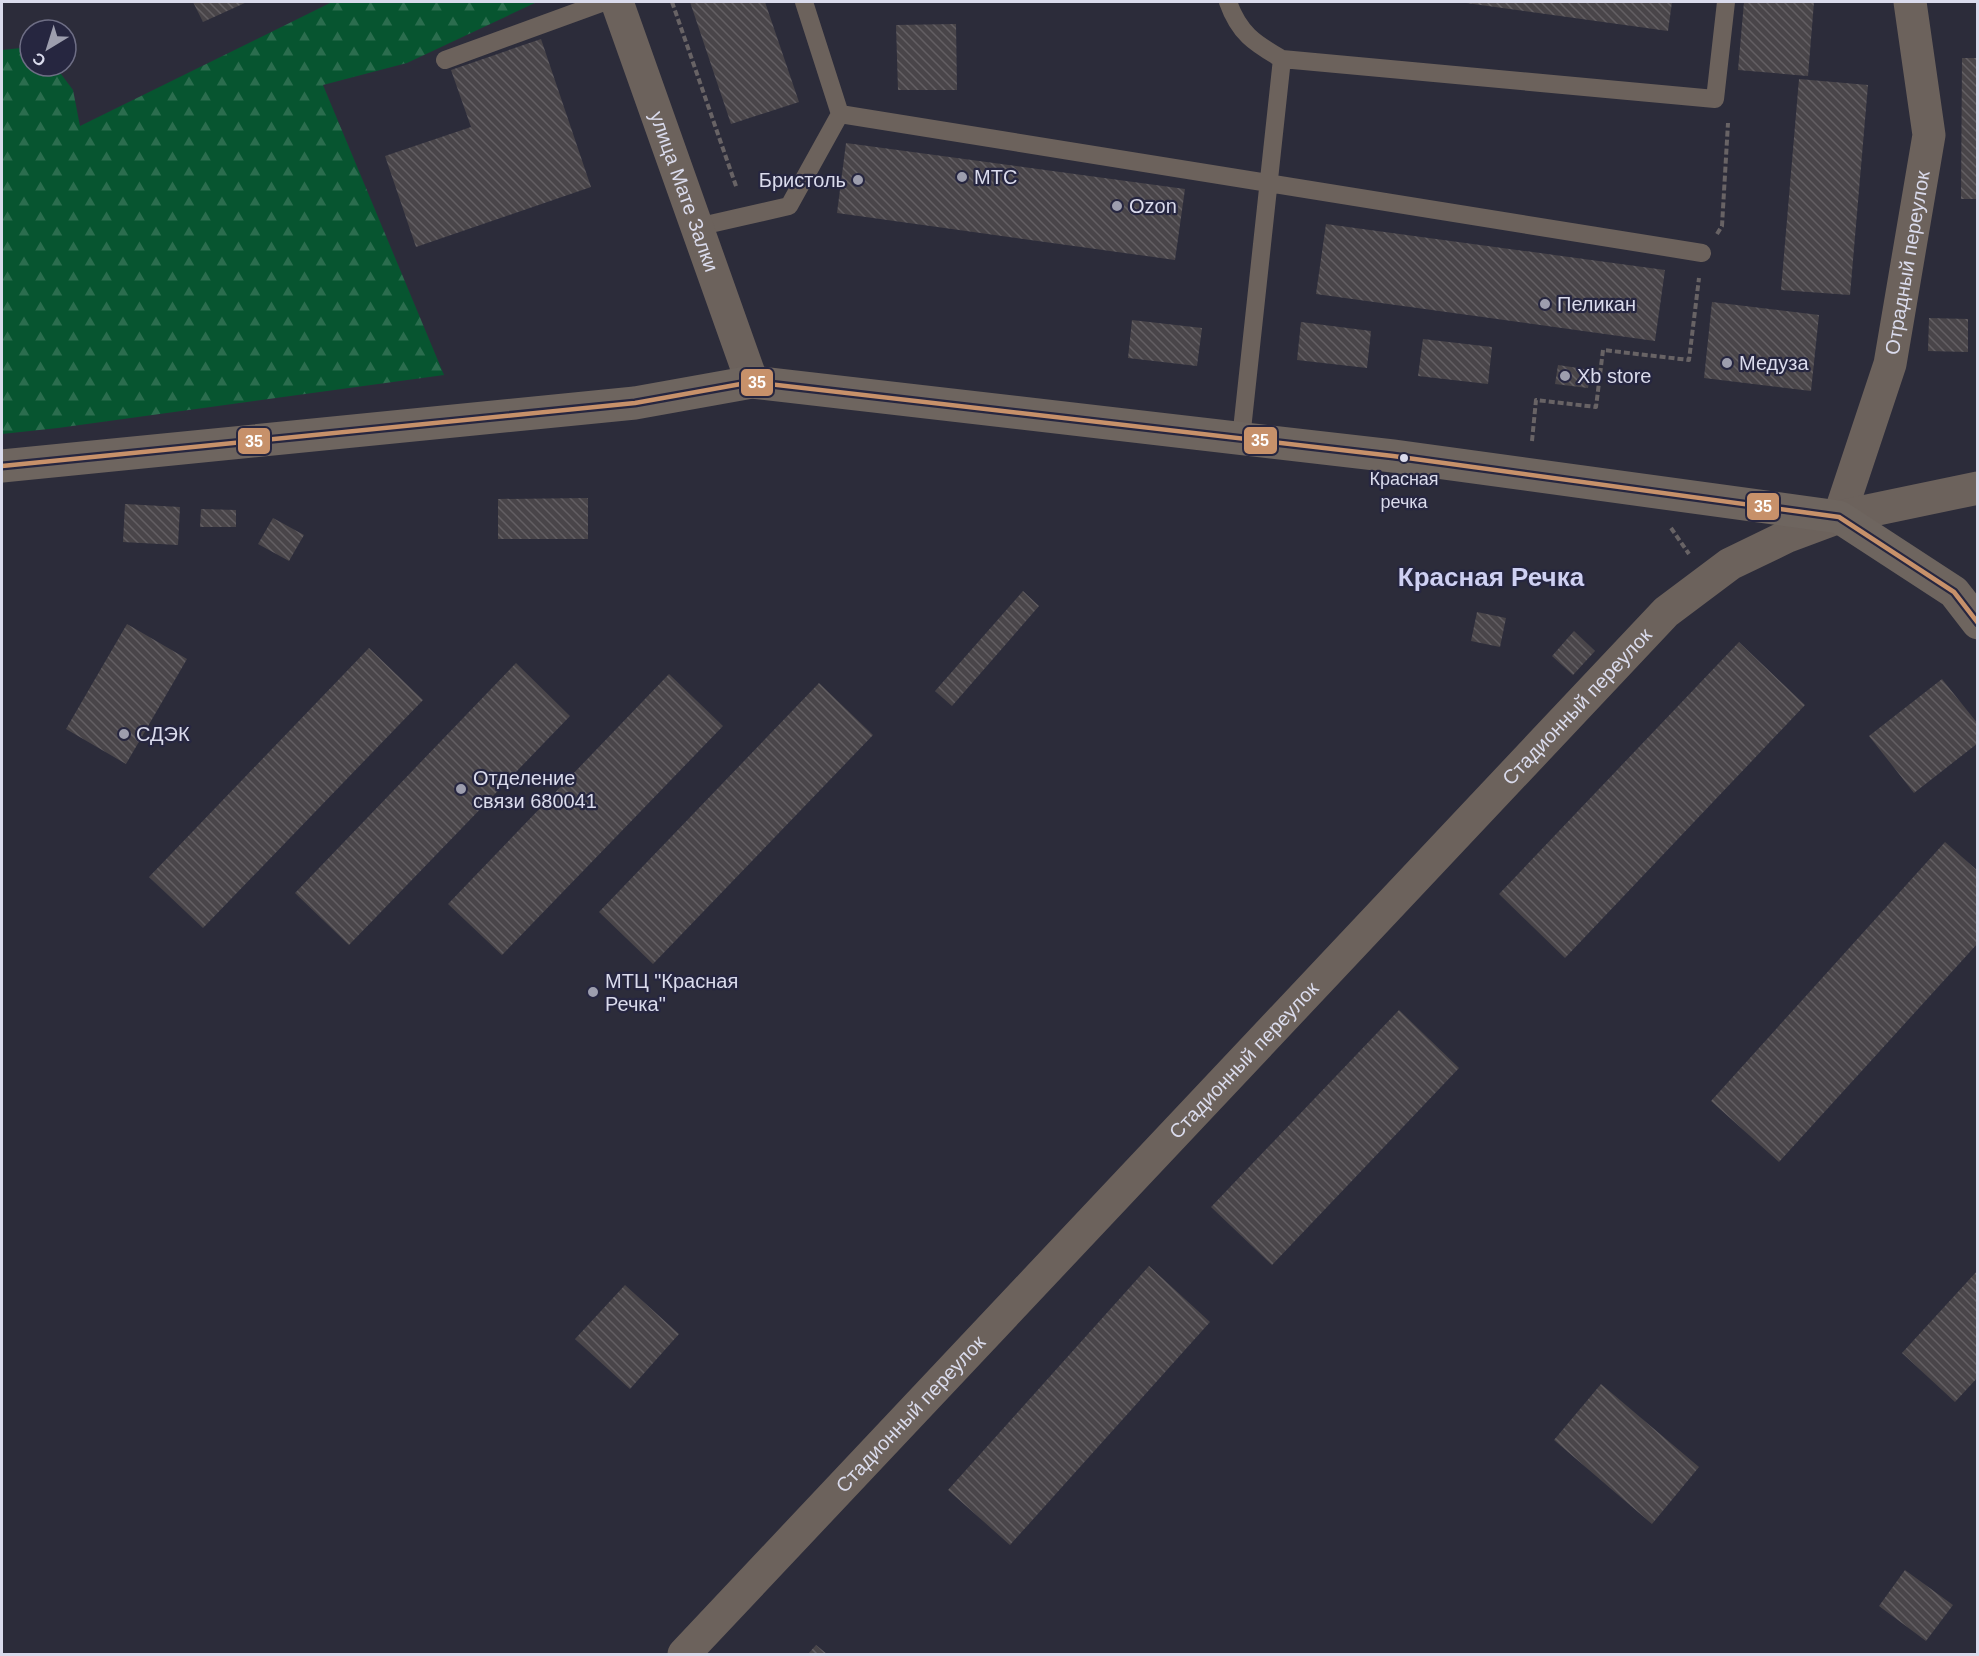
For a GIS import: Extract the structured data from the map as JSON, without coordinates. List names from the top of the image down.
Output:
{
  "streets": {
    "street": ["улица Мате Залки", "Отрадный переулок", "Стадионный переулок"]
  },
  "crossings": [
    ["Отрадный переулок", "Стадионный переулок"]
  ],
  "districts": ["Красная Речка"],
  "places": [
    "МТС",
    "Бристоль",
    "Ozon",
    "Пеликан",
    "Медуза",
    "Xb store",
    "Красная речка",
    "СДЭК",
    "Отделение связи 680041",
    "МТЦ \"Красная Речка\""
  ],
  "lines": ["transit line 35"],
  "north": "bottom left"
}
